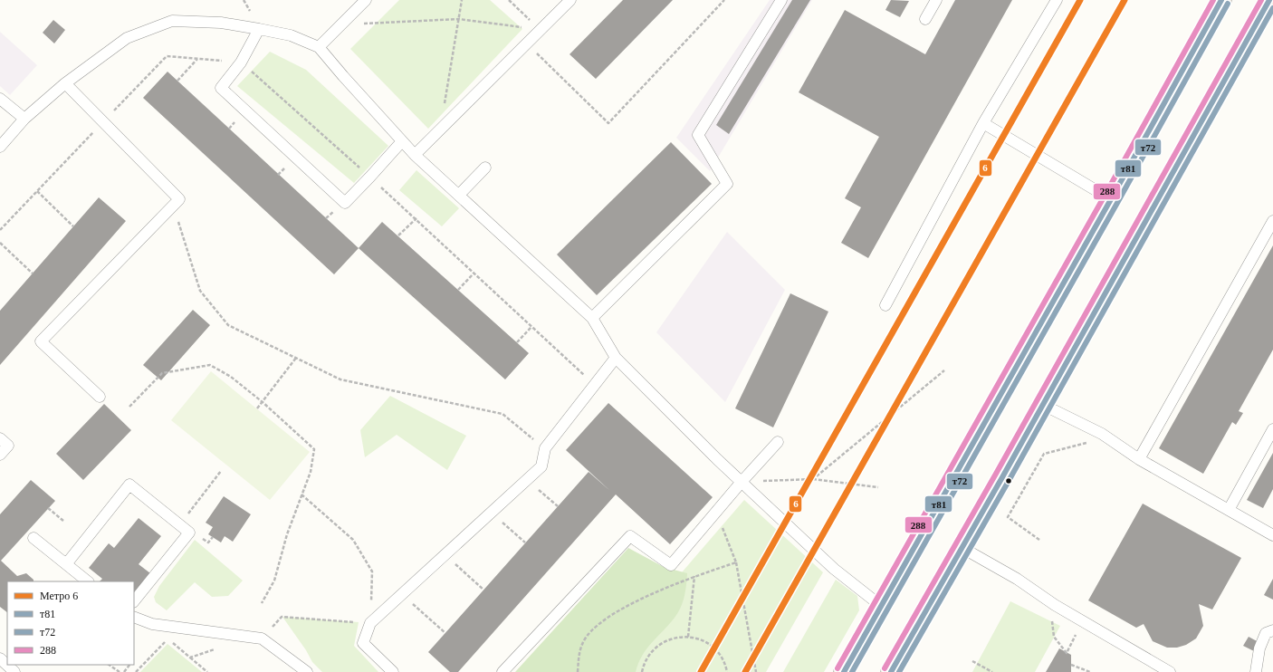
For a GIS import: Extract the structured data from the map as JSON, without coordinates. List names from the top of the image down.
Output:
{
  "lines": [
    "metro line 6",
    "transit line т81",
    "transit line 288",
    "transit line т72"
  ],
  "legend": [
    "Метро 6",
    "т81",
    "т72",
    "288"
  ]
}
